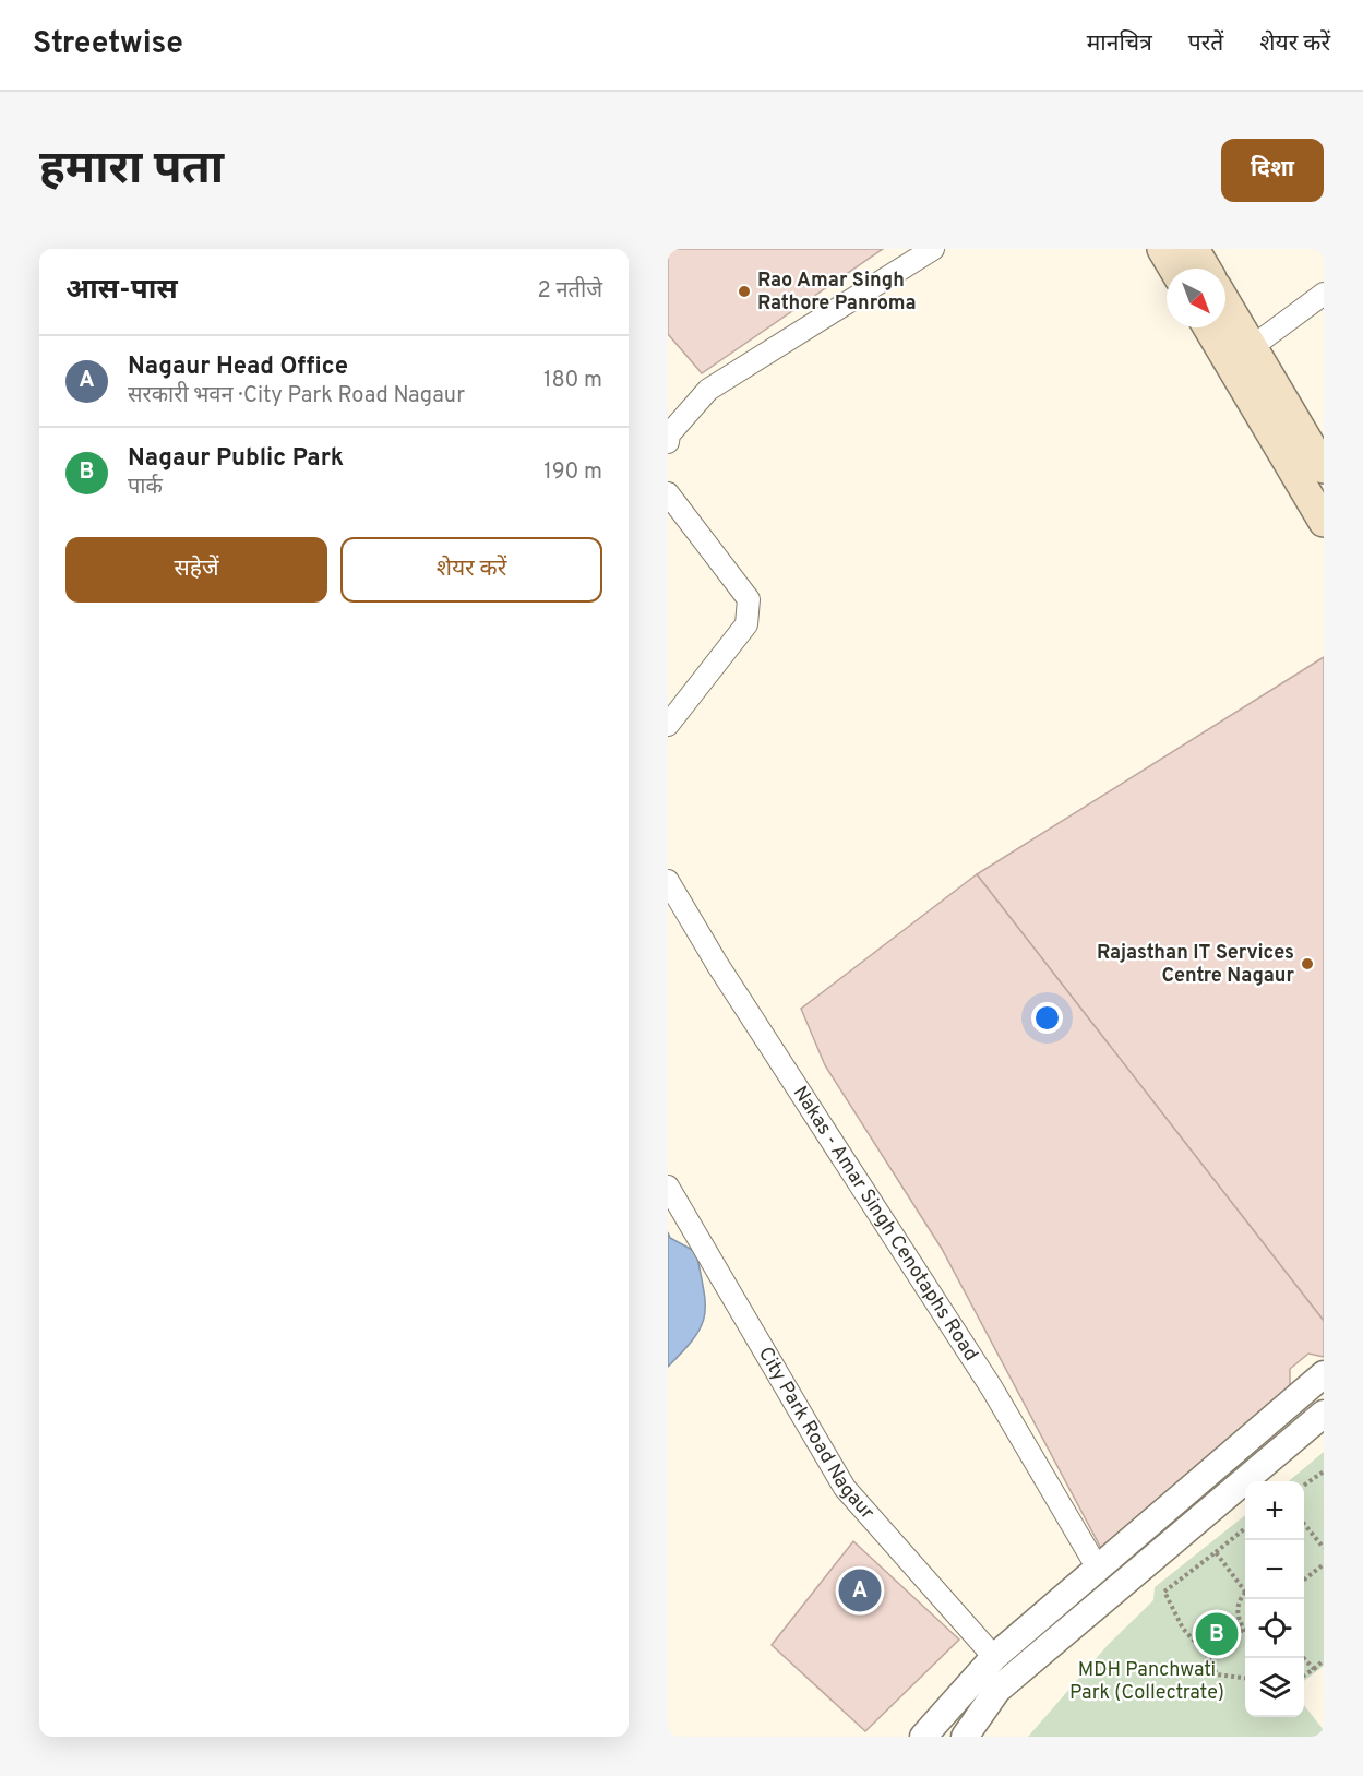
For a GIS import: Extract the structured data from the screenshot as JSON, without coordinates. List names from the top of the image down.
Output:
{
  "streets": {
    "street": ["Nakas - Amar Singh Cenotaphs Road", "City Park Road Nagaur"]
  },
  "parks": ["MDH Panchwati Park (Collectrate)"],
  "places": ["Rao Amar Singh Rathore Panroma", "Rajasthan IT Services Centre Nagaur"],
  "north": "bottom right",
  "page": {
    "header": "Streetwise",
    "nav": ["मानचित्र", "परतें", "शेयर करें"],
    "buttons": [
      "दिशा",
      ["सहेजें", "शेयर करें"]
    ],
    "title": "हमारा पता",
    "heading": ["आस-पास", "2 नतीजे"],
    "list": [
      {
        "mark": "A",
        "name": "Nagaur Head Office",
        "note": "सरकारी भवन · City Park Road Nagaur",
        "value": "180 m"
      },
      {
        "mark": "B",
        "name": "Nagaur Public Park",
        "note": "पार्क",
        "value": "190 m"
      }
    ],
    "map_buttons": ["+", "−"],
    "pins": ["A", "B"]
  }
}
